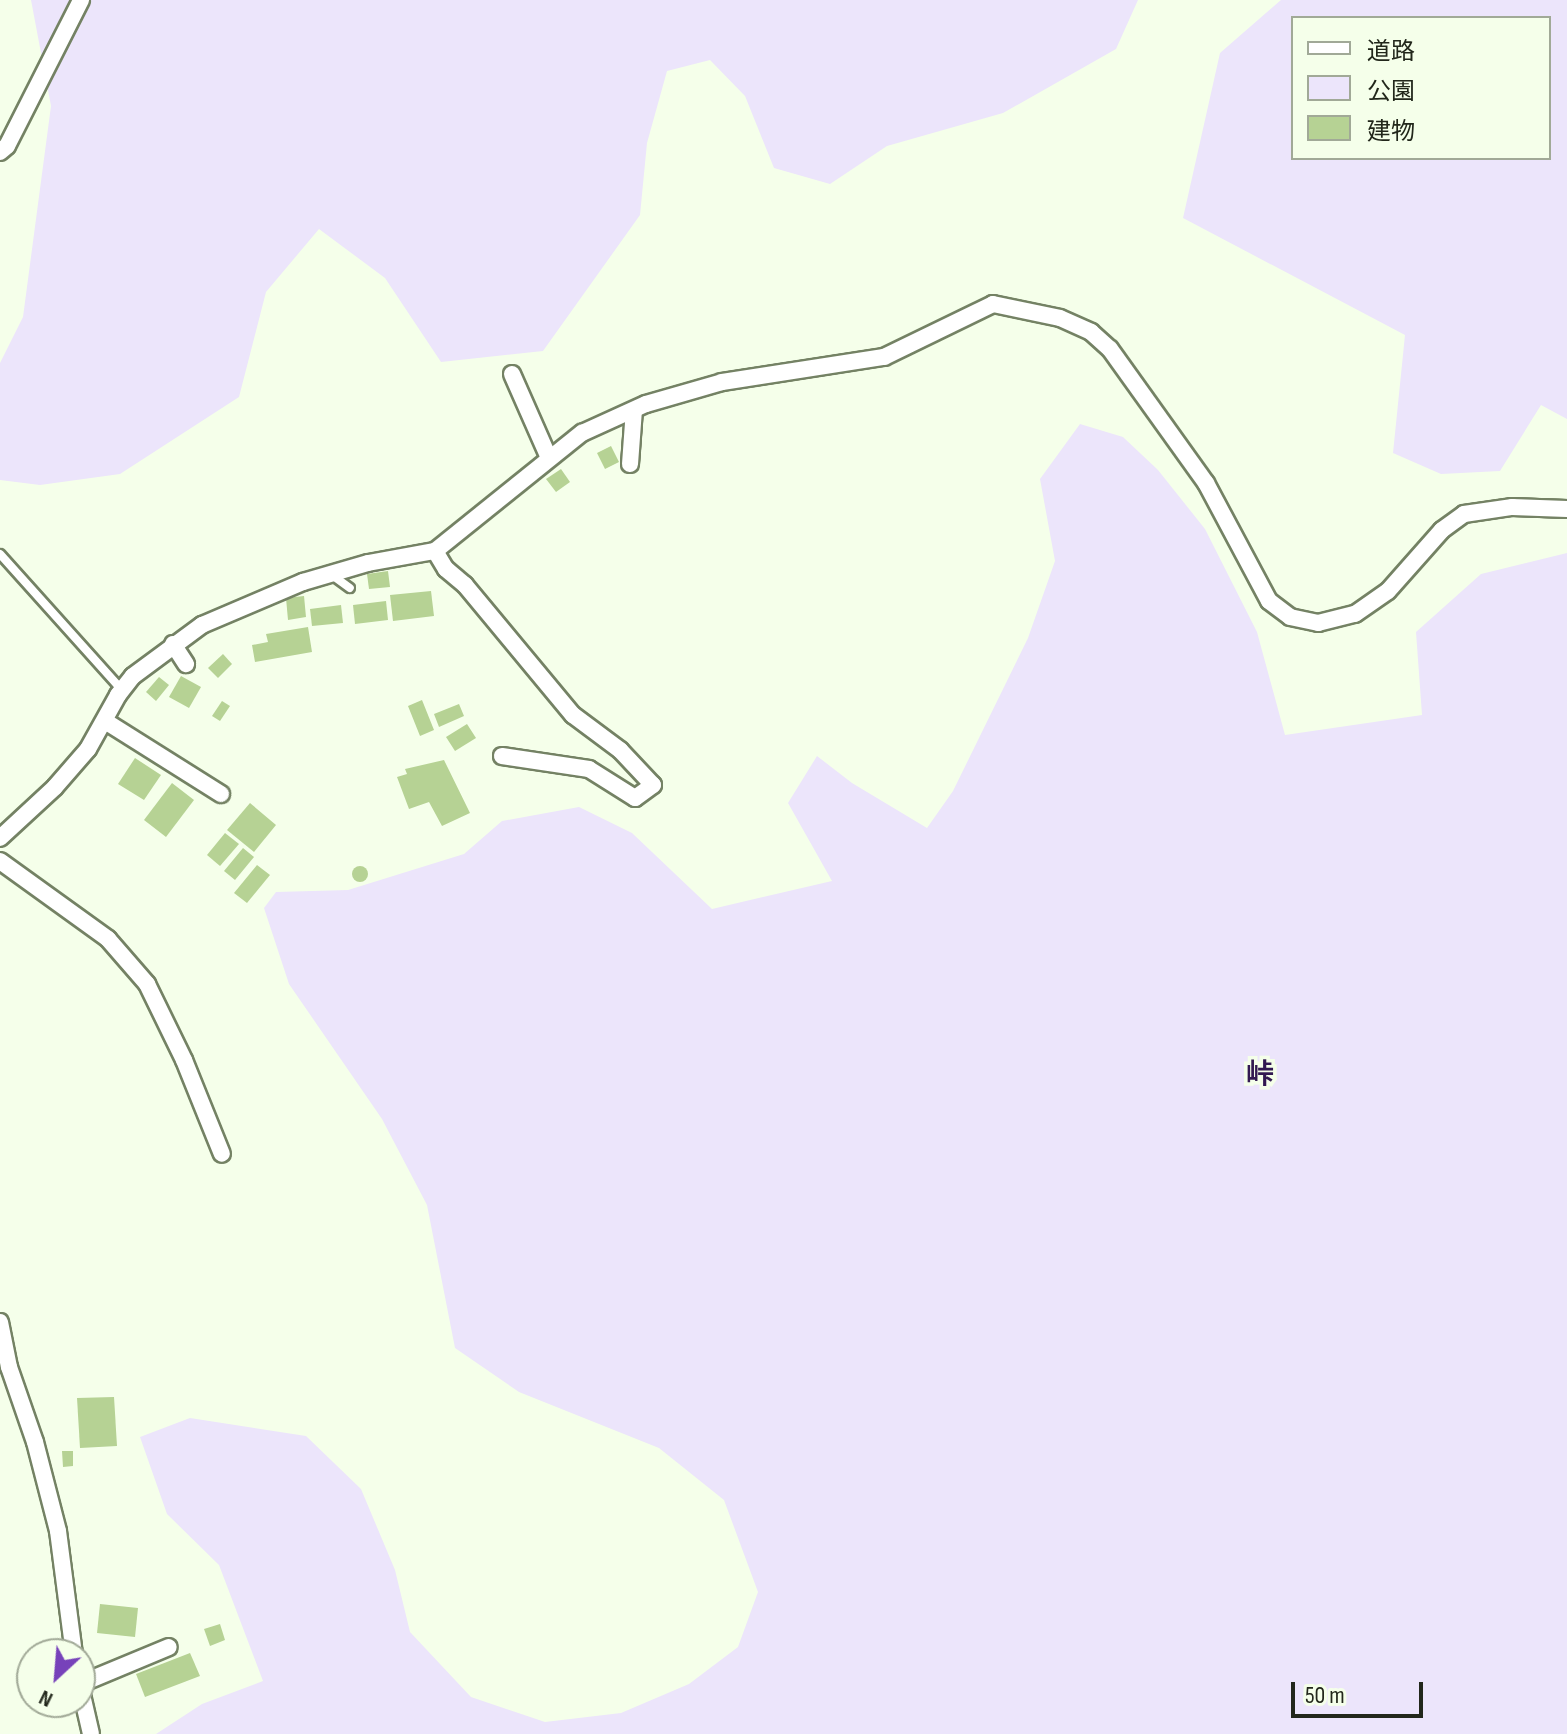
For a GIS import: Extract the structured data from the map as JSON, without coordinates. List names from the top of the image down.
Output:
{
  "districts": ["峠"],
  "legend": ["道路", "公園", "建物"],
  "scale_bar": "50 m",
  "north": "bottom left"
}
